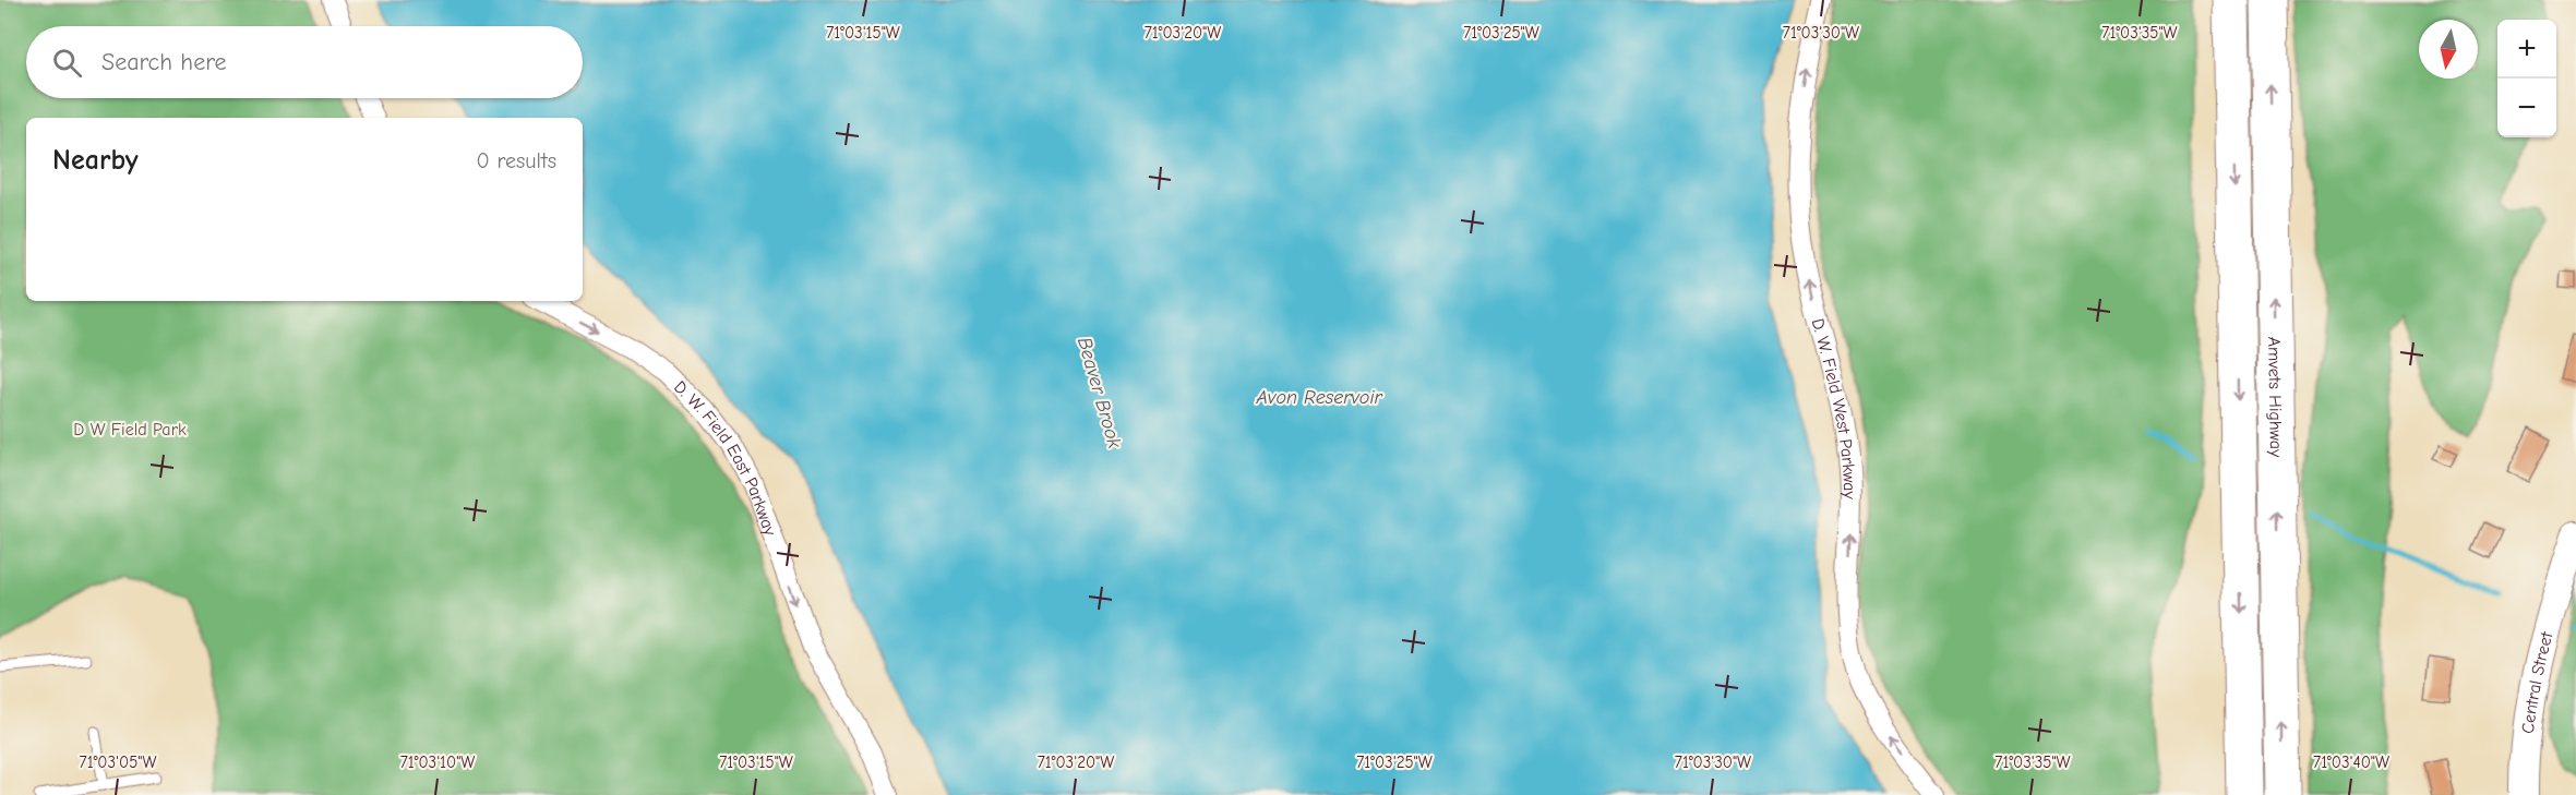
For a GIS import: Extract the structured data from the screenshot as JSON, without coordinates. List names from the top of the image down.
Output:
{
  "streets": {
    "highway": ["Amvets Highway"],
    "street": ["D. W. Field West Parkway", "D. W. Field East Parkway", "Central Street"]
  },
  "one_way": ["D. W. Field West Parkway", "D. W. Field East Parkway"],
  "water": ["Beaver Brook", "Avon Reservoir"],
  "parks": ["D W Field Park"],
  "north": "bottom",
  "page": {
    "map_buttons": ["+", "−"],
    "search": "Search here",
    "heading": ["Nearby", "0 results"]
  },
  "coordinates": [
    "71°03'15\"W",
    "71°03'20\"W",
    "71°03'25\"W",
    "71°03'30\"W",
    "71°03'35\"W",
    "71°03'05\"W",
    "71°03'10\"W",
    "71°03'40\"W"
  ]
}
